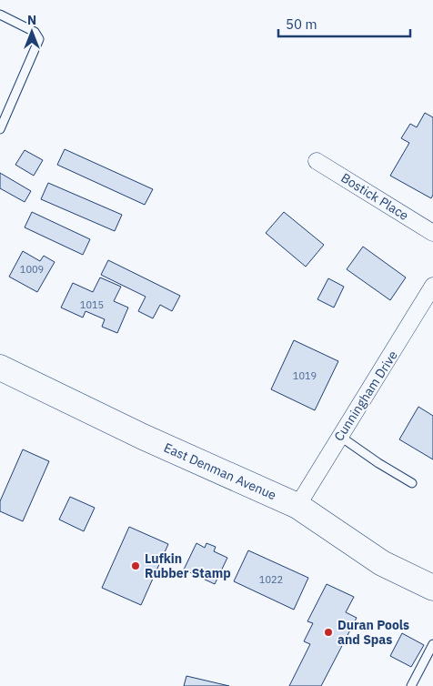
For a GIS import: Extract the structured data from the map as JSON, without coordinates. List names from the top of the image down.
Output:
{
  "streets": {
    "main road": ["East Denman Avenue"],
    "street": ["Bostick Place", "Cunningham Drive"]
  },
  "crossings": [
    ["Cunningham Drive", "East Denman Avenue"]
  ],
  "places": ["Lufkin Rubber Stamp", "Duran Pools and Spas"],
  "house_numbers": [
    "1009",
    "1015",
    "1019",
    "1022"
  ],
  "scale_bar": "50 m",
  "north": "top"
}
